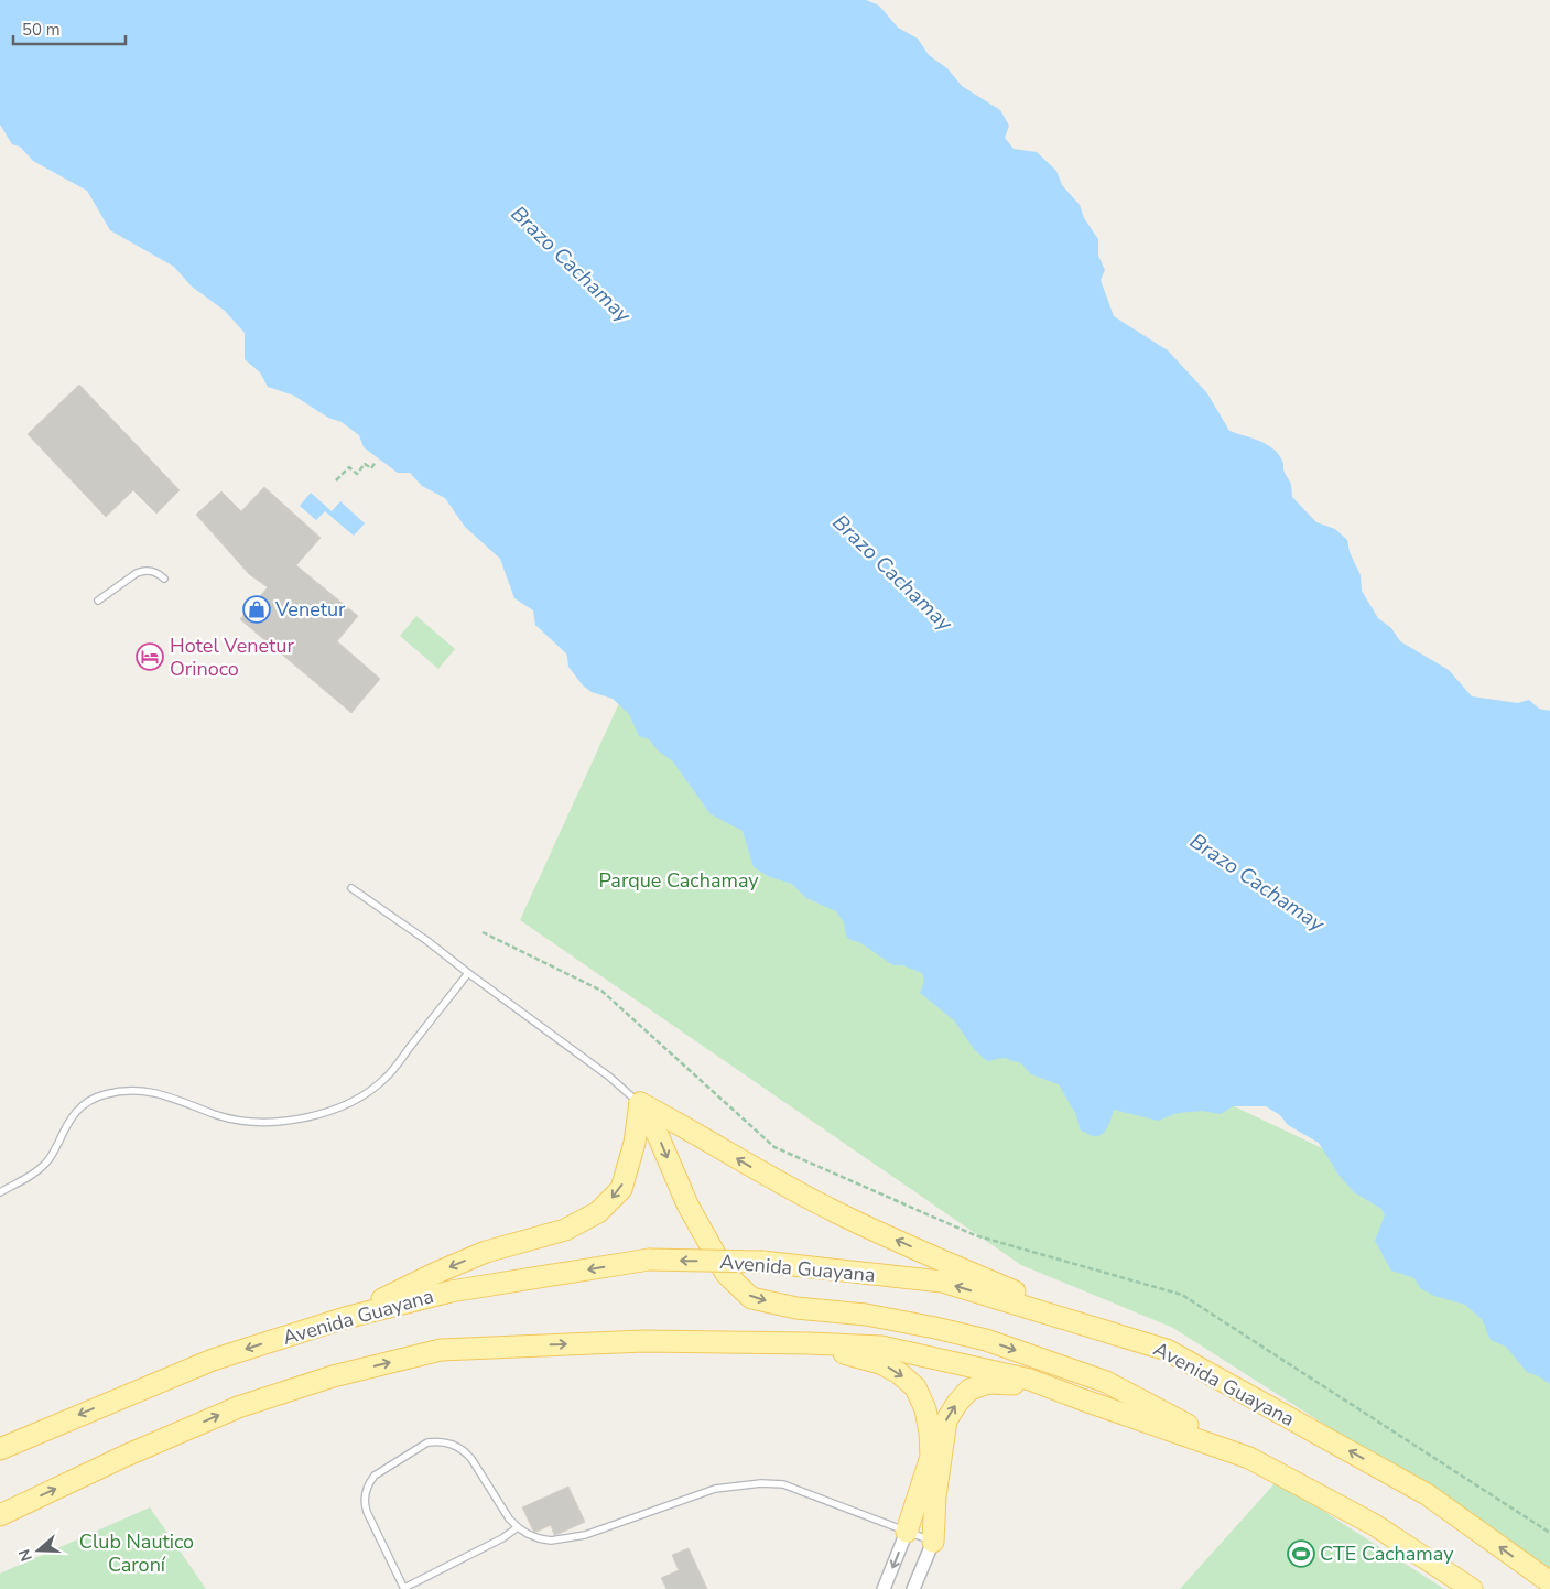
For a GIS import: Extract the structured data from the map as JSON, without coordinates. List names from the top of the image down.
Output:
{
  "streets": {
    "main road": ["Avenida Guayana"]
  },
  "water": ["Brazo Cachamay"],
  "parks": ["Parque Cachamay", "Club Nautico Caroní"],
  "places": {
    "shop": ["Venetur"],
    "hotel": ["Hotel Venetur Orinoco"],
    "sports": ["CTE Cachamay"]
  },
  "scale_bar": "50 m",
  "north": "left"
}
